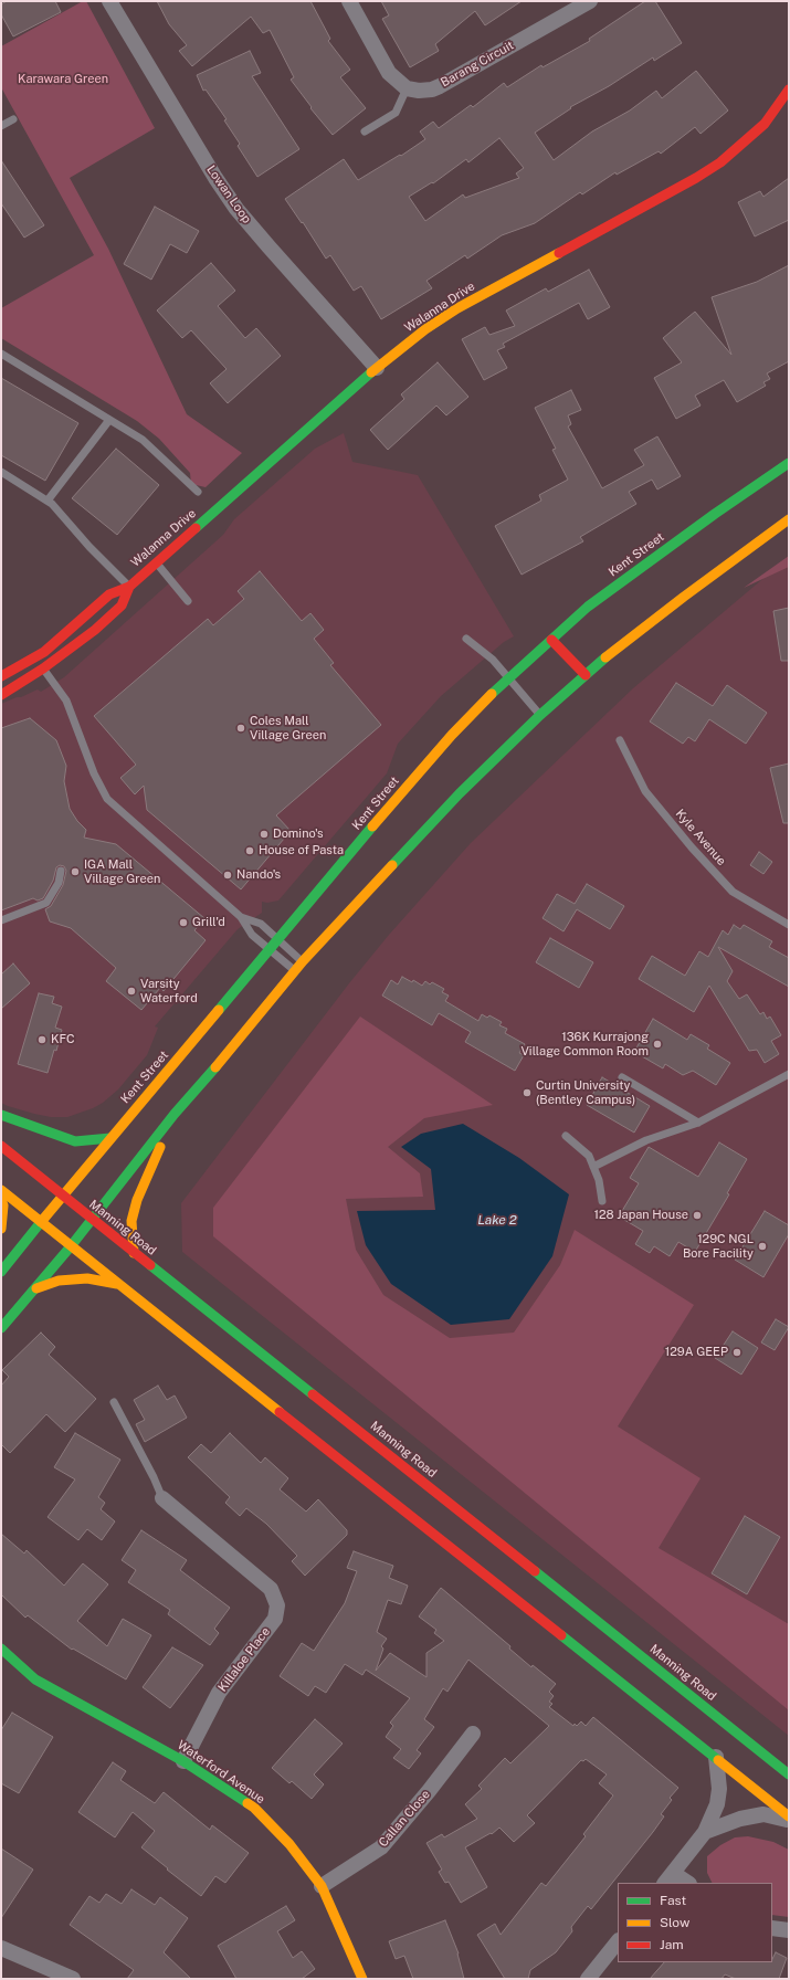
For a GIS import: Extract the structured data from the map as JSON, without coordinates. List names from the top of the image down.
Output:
{
  "streets": {
    "main road": [
      "Walanna Drive",
      "Kent Street",
      "Manning Road",
      "Waterford Avenue"
    ],
    "street": [
      "Barang Circuit",
      "Lowan Loop",
      "Killaloe Place",
      "Callan Close"
    ],
    "lane": ["Kyle Avenue"]
  },
  "crossings": [
    ["Lowan Loop", "Walanna Drive"],
    ["Kent Street", "Manning Road"],
    ["Killaloe Place", "Waterford Avenue"],
    ["Waterford Avenue", "Callan Close"]
  ],
  "water": ["Lake 2"],
  "parks": ["Karawara Green"],
  "places": [
    "Coles Mall Village Green",
    "Domino's",
    "House of Pasta",
    "IGA Mall Village Green",
    "Nando's",
    "Grill'd",
    "Varsity Waterford",
    "KFC",
    "136K Kurrajong Village Common Room",
    "Curtin University (Bentley Campus)",
    "128 Japan House",
    "129C NGL Bore Facility",
    "129A GEEP"
  ],
  "legend": ["Fast", "Slow", "Jam"]
}
